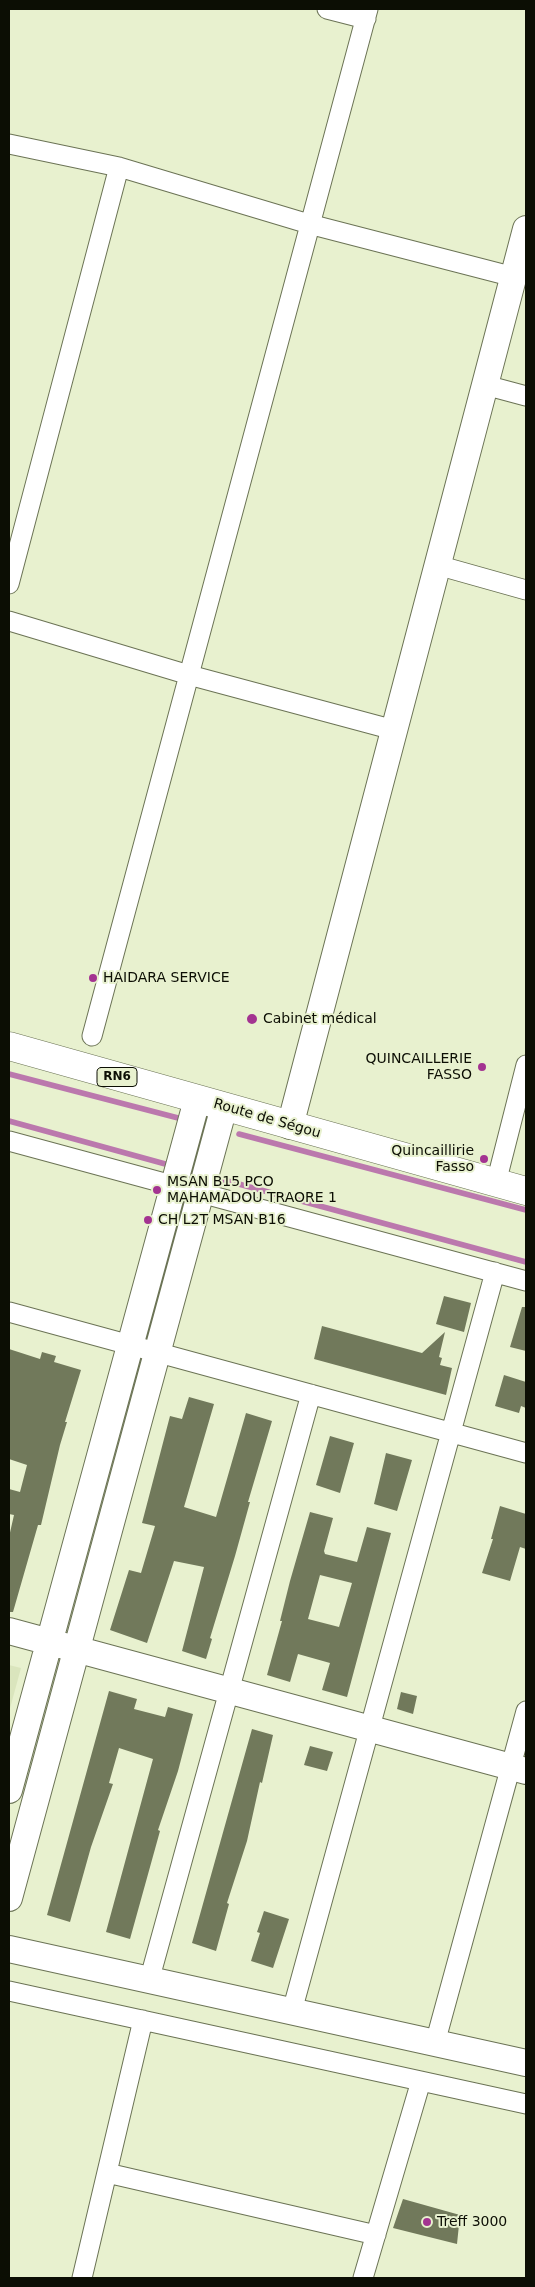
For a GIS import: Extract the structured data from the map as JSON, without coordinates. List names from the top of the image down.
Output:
{
  "streets": {
    "highway": ["RN6", "Route de Ségou"]
  },
  "places": [
    "HAIDARA SERVICE",
    "Cabinet médical",
    "QUINCAILLERIE FASSO",
    "Quincaillirie Fasso",
    "MSAN B15 PCO MAHAMADOU TRAORE 1",
    "CH L2T MSAN B16",
    "Treff 3000"
  ]
}
